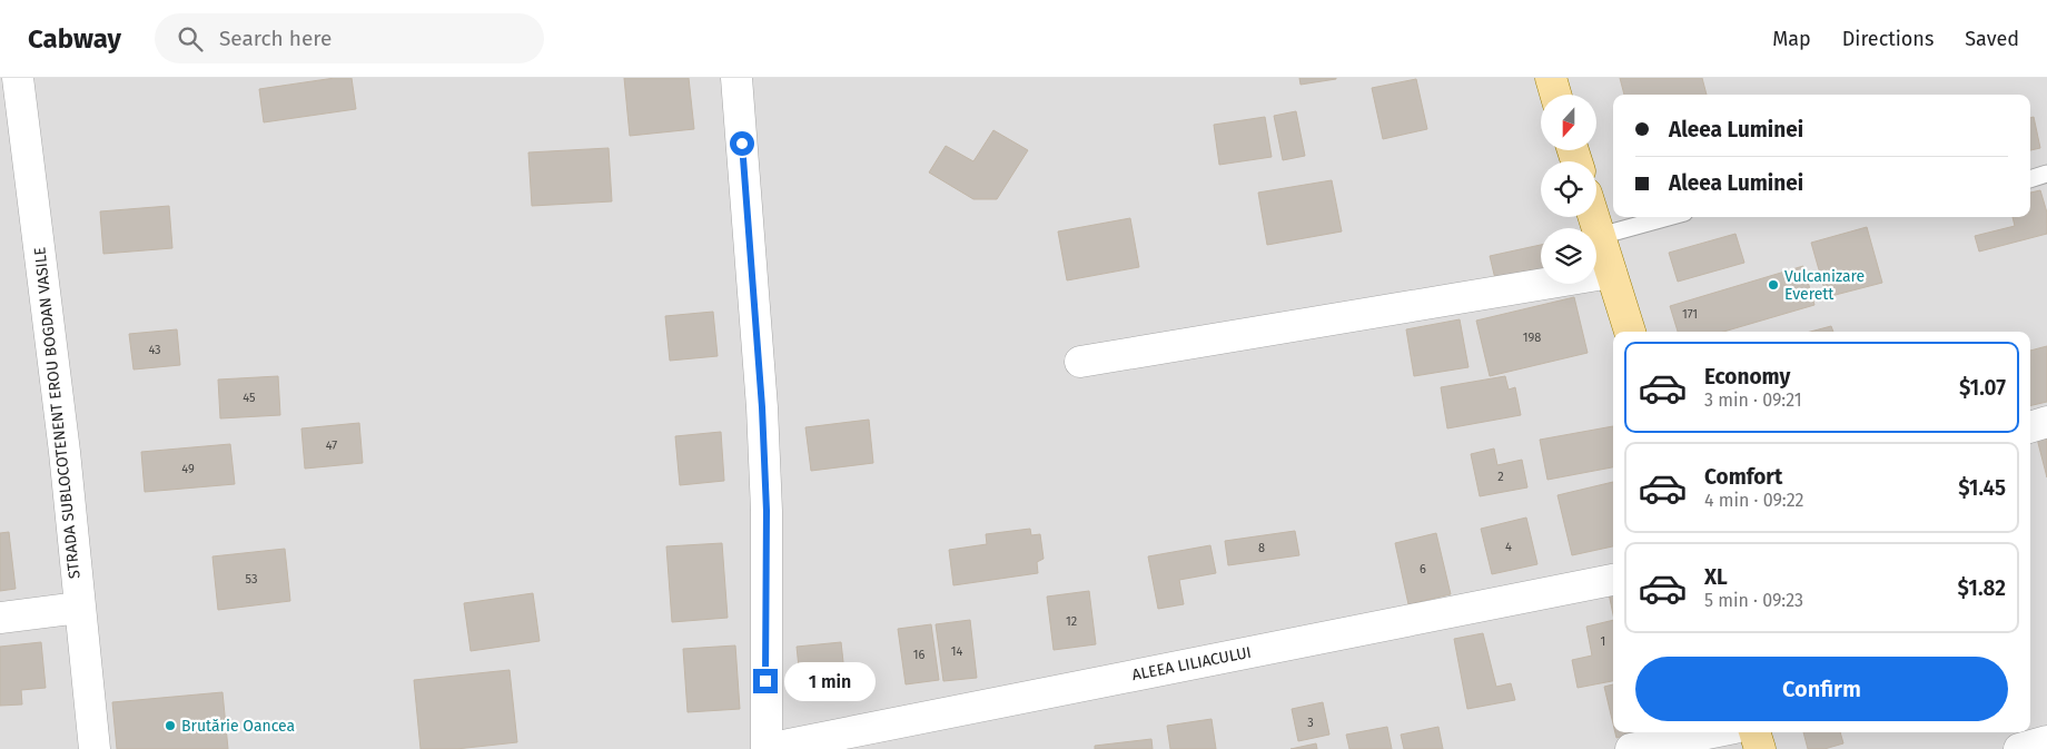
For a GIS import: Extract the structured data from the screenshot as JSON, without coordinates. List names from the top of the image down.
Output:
{
  "streets": {
    "street": ["STRADA SUBLOCOTENENT EROU BOGDAN VASILE", "ALEEA LILIACULUI"]
  },
  "places": ["Vulcanizare Everett", "Brutărie Oancea"],
  "house_numbers": [
    "171",
    "198",
    "43",
    "45",
    "47",
    "49",
    "2",
    "4",
    "8",
    "6",
    "53",
    "12",
    "1",
    "14",
    "16",
    "3"
  ],
  "north": "bottom",
  "page": {
    "header": "Cabway",
    "search": "Search here",
    "nav": ["Map", "Directions", "Saved"],
    "banner": ["Aleea Luminei", "Aleea Luminei"],
    "list": [
      {
        "name": "Economy",
        "note": "3 min · 09:21",
        "value": "$1.07"
      },
      {
        "name": "Comfort",
        "note": "4 min · 09:22",
        "value": "$1.45"
      },
      {
        "name": "XL",
        "note": "5 min · 09:23",
        "value": "$1.82"
      }
    ],
    "buttons": "Confirm",
    "bubble": "1 min"
  }
}
